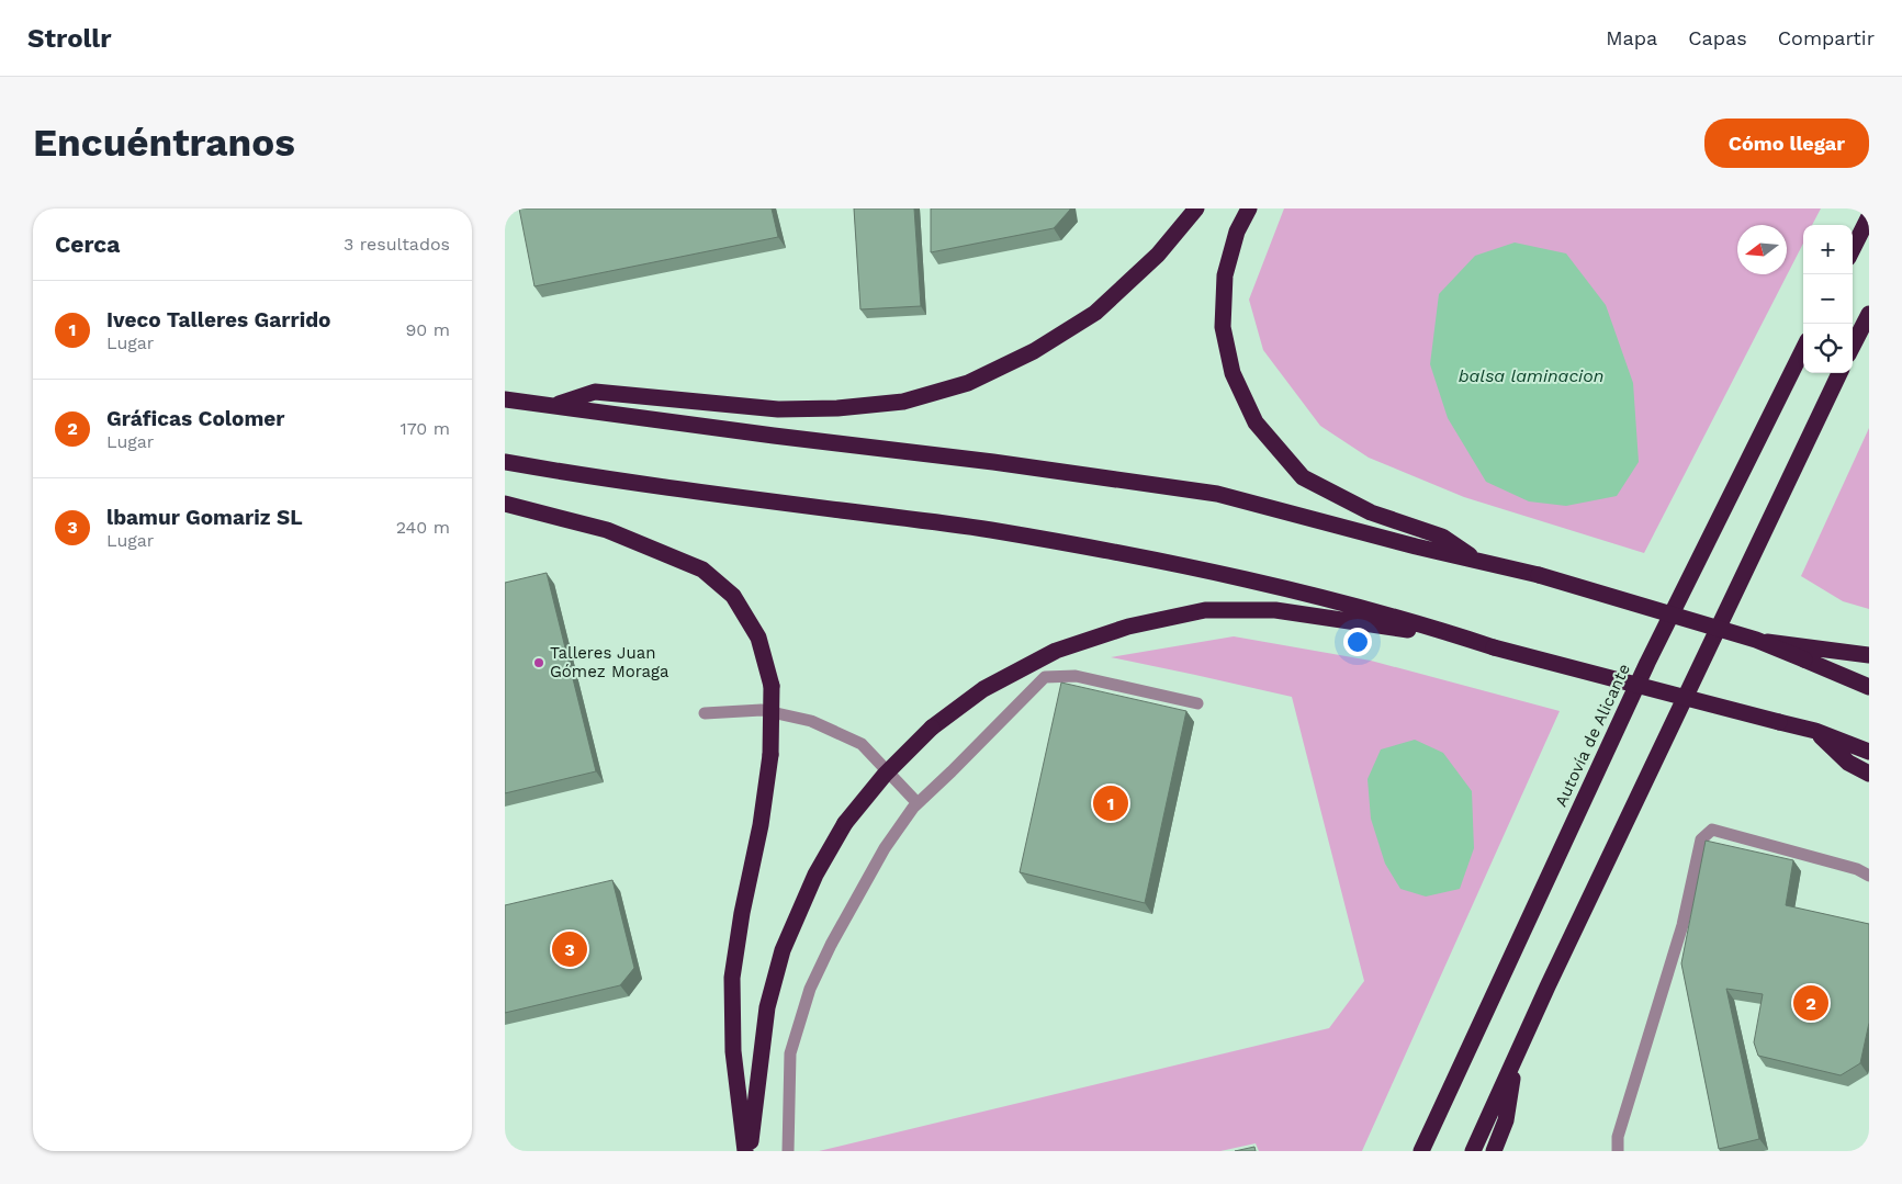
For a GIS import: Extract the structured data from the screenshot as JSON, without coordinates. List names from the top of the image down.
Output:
{
  "streets": {
    "highway": ["Autovía de Alicante"]
  },
  "water": ["balsa laminacion"],
  "places": ["Talleres Juan Gómez Moraga"],
  "north": "left",
  "page": {
    "header": "Strollr",
    "nav": ["Mapa", "Capas", "Compartir"],
    "buttons": "Cómo llegar",
    "title": "Encuéntranos",
    "heading": ["Cerca", "3 resultados"],
    "map_buttons": ["+", "−"],
    "list": [
      {
        "mark": "1",
        "name": "Iveco Talleres Garrido",
        "note": "Lugar",
        "value": "90 m"
      },
      {
        "mark": "2",
        "name": "Gráficas Colomer",
        "note": "Lugar",
        "value": "170 m"
      },
      {
        "mark": "3",
        "name": "lbamur Gomariz SL",
        "note": "Lugar",
        "value": "240 m"
      }
    ],
    "pins": ["1", "3", "2"]
  }
}
